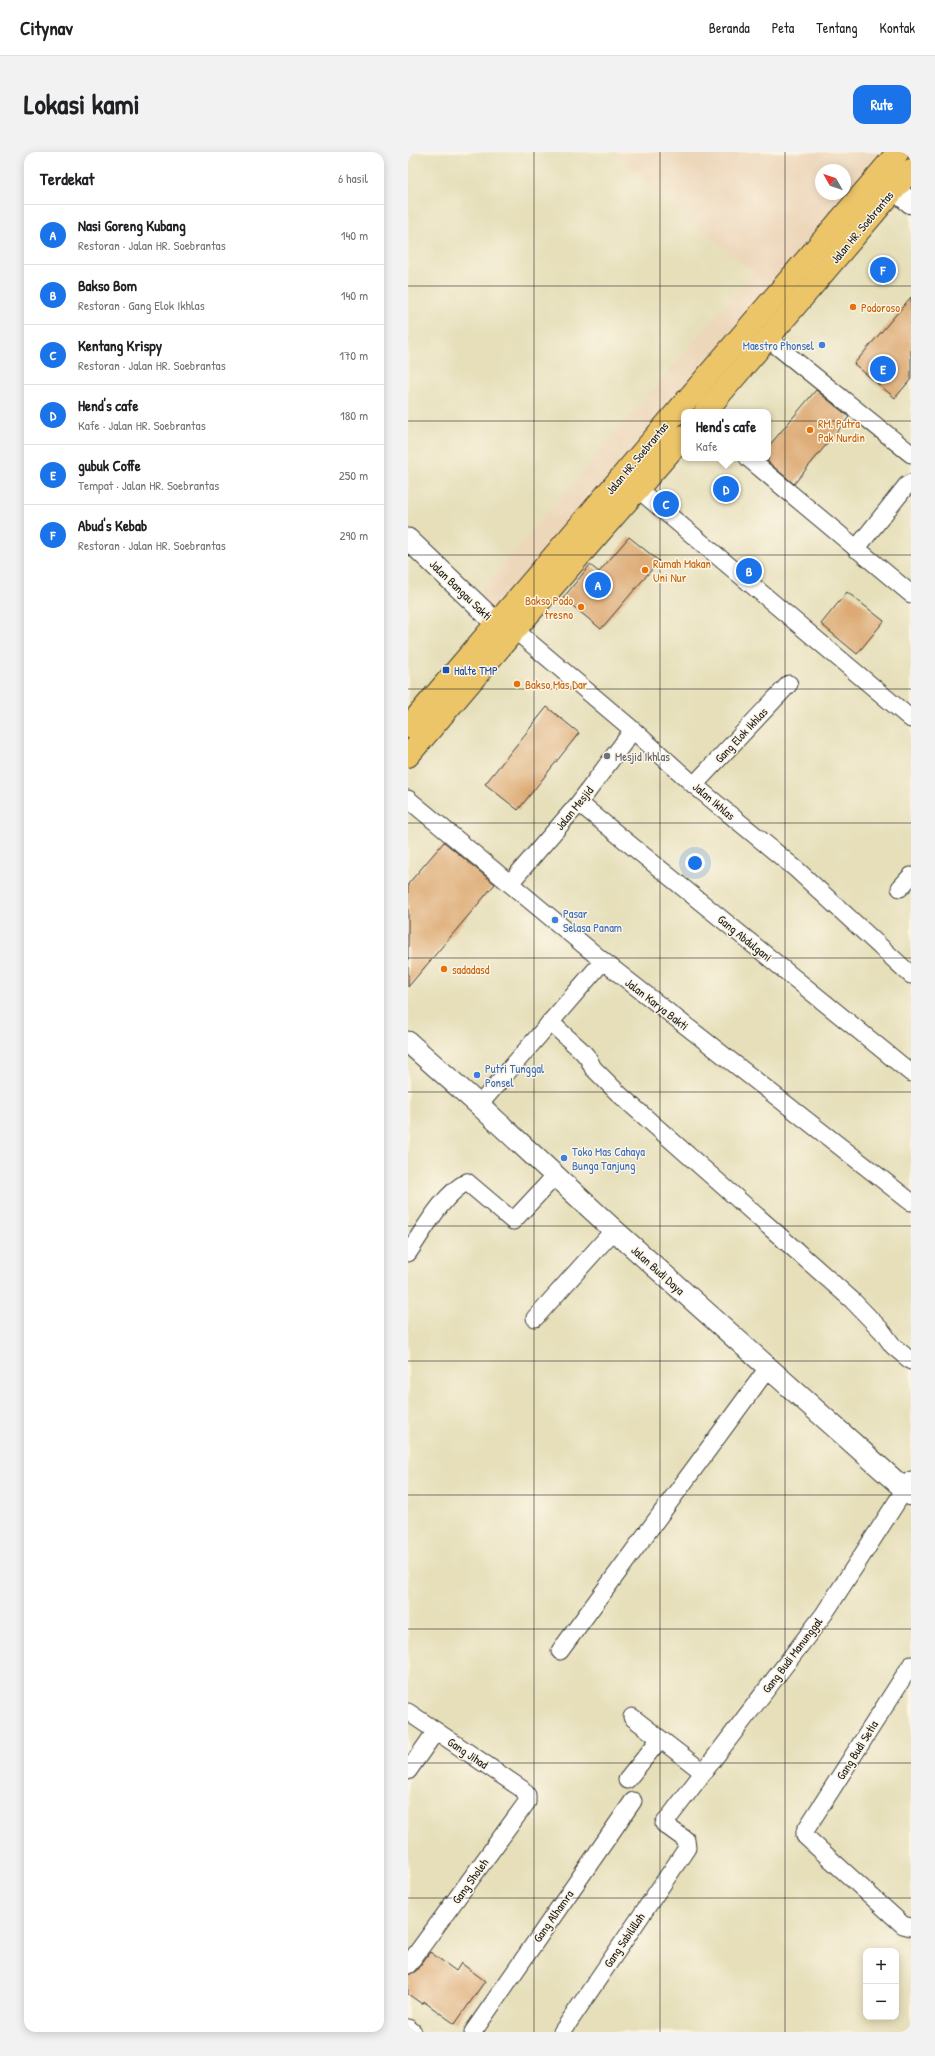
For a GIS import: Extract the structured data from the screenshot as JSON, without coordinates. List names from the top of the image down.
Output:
{
  "streets": {
    "main road": ["Jalan HR. Soebrantas"],
    "street": [
      "Jalan Bangau Sakti",
      "Gang Elok Ikhlas",
      "Jalan Ikhlas",
      "Jalan Mesjid",
      "Gang Abdulgani",
      "Jalan Karya Bakti",
      "Jalan Budi Daya",
      "Gang Budi Manunggal",
      "Gang Budi Setia",
      "Gang Jihad",
      "Gang Sholeh",
      "Gang Alhamra",
      "Gang Sabilillah"
    ]
  },
  "crossings": [
    ["Jalan HR. Soebrantas", "Jalan Bangau Sakti"],
    ["Jalan HR. Soebrantas", "Jalan Ikhlas"],
    ["Jalan Bangau Sakti", "Jalan Ikhlas"],
    ["Gang Elok Ikhlas", "Jalan Ikhlas"],
    ["Jalan Ikhlas", "Jalan Mesjid"],
    ["Jalan Mesjid", "Gang Abdulgani"],
    ["Jalan Mesjid", "Jalan Karya Bakti"],
    ["Jalan Budi Daya", "Gang Budi Manunggal"],
    ["Gang Budi Manunggal", "Gang Sabilillah"],
    ["Gang Jihad", "Gang Sholeh"]
  ],
  "places": {
    "other": [
      "Podoroso",
      "Maestro Phonsel",
      "RM. Putra Pak Nurdin",
      "Rumah Makan Uni Nur",
      "Bakso Podo tresno",
      "Bakso Mas Dar",
      "Mesjid Ikhlas",
      "Pasar Selasa Panam",
      "sadadasd",
      "Putri Tunggal Ponsel",
      "Toko Mas Cahaya Bunga Tanjung"
    ],
    "transit": ["Halte TMP"]
  },
  "north": "top left",
  "page": {
    "header": "Citynav",
    "nav": [
      "Beranda",
      "Peta",
      "Tentang",
      "Kontak"
    ],
    "title": "Lokasi kami",
    "buttons": "Rute",
    "heading": ["Terdekat", "6 hasil"],
    "list": [
      {
        "mark": "A",
        "name": "Nasi Goreng Kubang",
        "note": "Restoran · Jalan HR. Soebrantas",
        "value": "140 m"
      },
      {
        "mark": "B",
        "name": "Bakso Bom",
        "note": "Restoran · Gang Elok Ikhlas",
        "value": "140 m"
      },
      {
        "mark": "C",
        "name": "Kentang Krispy",
        "note": "Restoran · Jalan HR. Soebrantas",
        "value": "170 m"
      },
      {
        "mark": "D",
        "name": "Hend's cafe",
        "note": "Kafe · Jalan HR. Soebrantas",
        "value": "180 m"
      },
      {
        "mark": "E",
        "name": "gubuk Coffe",
        "note": "Tempat · Jalan HR. Soebrantas",
        "value": "250 m"
      },
      {
        "mark": "F",
        "name": "Abud's Kebab",
        "note": "Restoran · Jalan HR. Soebrantas",
        "value": "290 m"
      }
    ],
    "pins": [
      "F",
      "E",
      "D",
      "C",
      "B",
      "A"
    ],
    "popup": ["Hend's cafe", "Kafe"],
    "map_buttons": ["+", "−"]
  }
}
